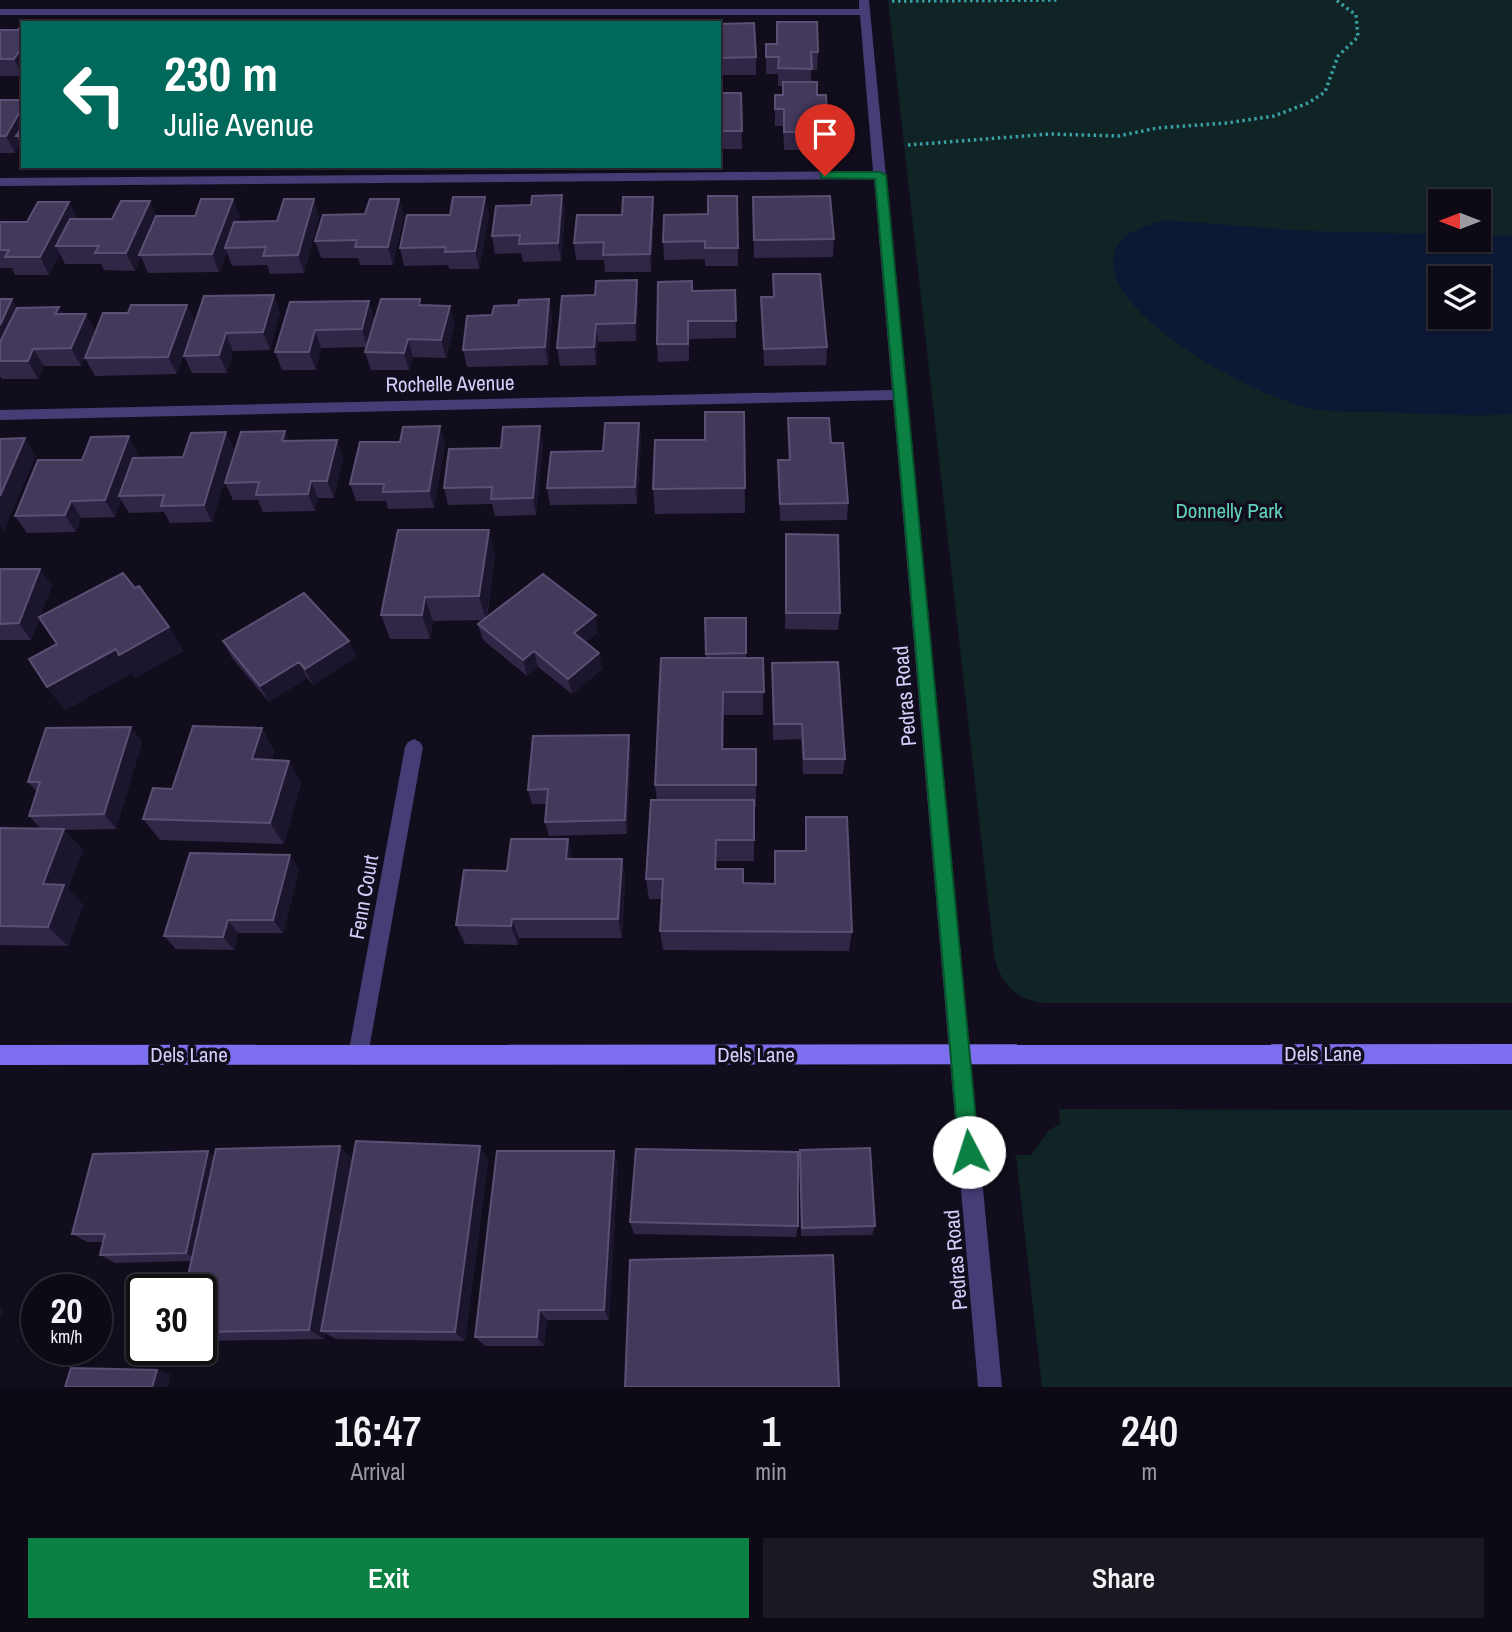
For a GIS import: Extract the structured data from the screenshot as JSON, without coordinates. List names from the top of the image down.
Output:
{
  "streets": {
    "street": [
      "Rochelle Avenue",
      "Pedras Road",
      "Fenn Court",
      "Dels Lane"
    ]
  },
  "crossings": [
    ["Rochelle Avenue", "Pedras Road"],
    ["Pedras Road", "Dels Lane"],
    ["Fenn Court", "Dels Lane"]
  ],
  "parks": ["Donnelly Park"],
  "north": "left",
  "page": {
    "turn": ["230 m", "Julie Avenue"],
    "speed": "20 km/h",
    "limit": "30",
    "eta": [
      "16:47",
      "Arrival",
      "1",
      "min",
      "240",
      "m"
    ],
    "buttons": ["Exit", "Share"]
  }
}
